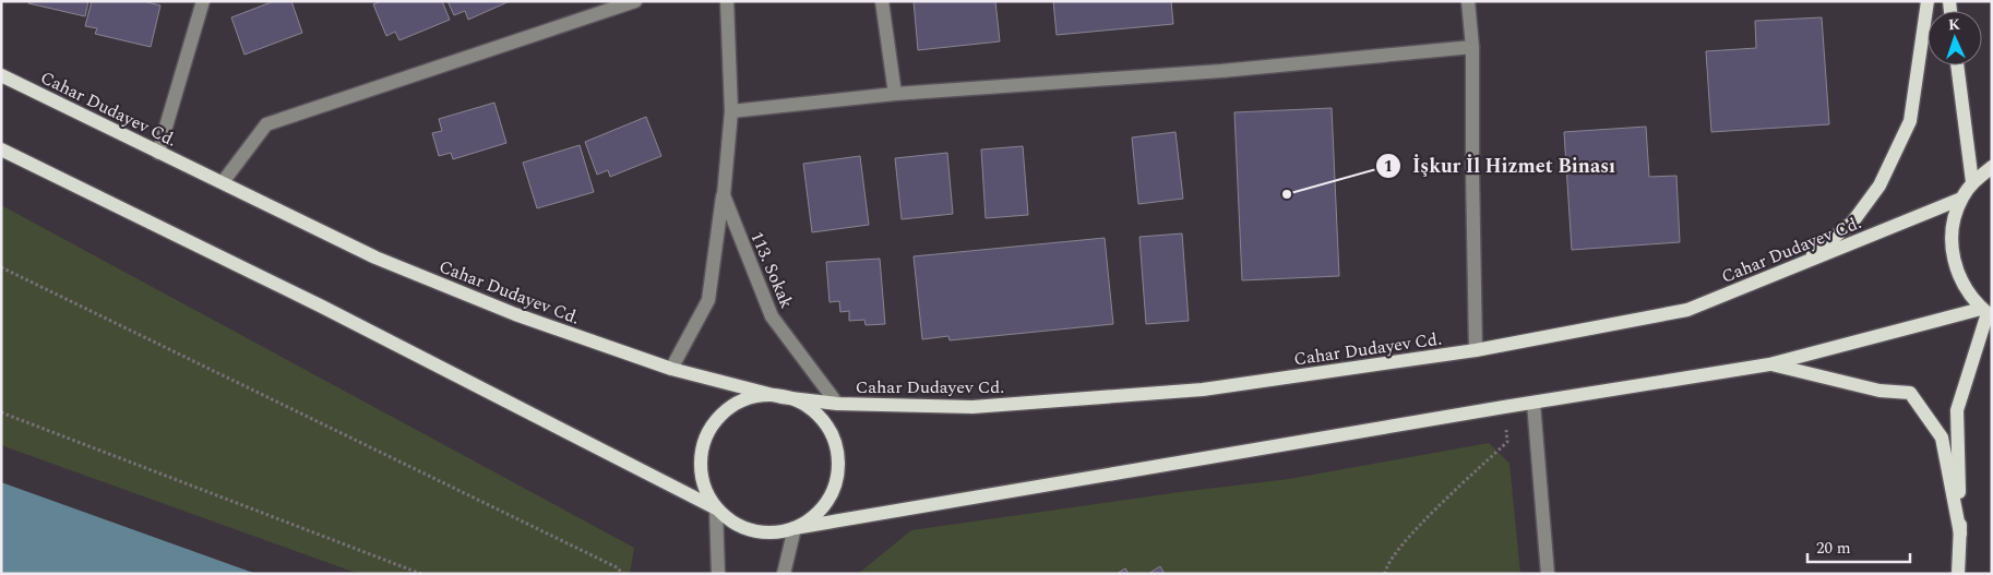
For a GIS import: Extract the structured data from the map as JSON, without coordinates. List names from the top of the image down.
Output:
{
  "streets": {
    "main road": ["Cahar Dudayev Cd."],
    "street": ["113. Sokak"]
  },
  "crossings": [
    ["Cahar Dudayev Cd.", "113. Sokak"]
  ],
  "places": ["İşkur İl Hizmet Binası"],
  "scale_bar": "20 m",
  "north": "top"
}
